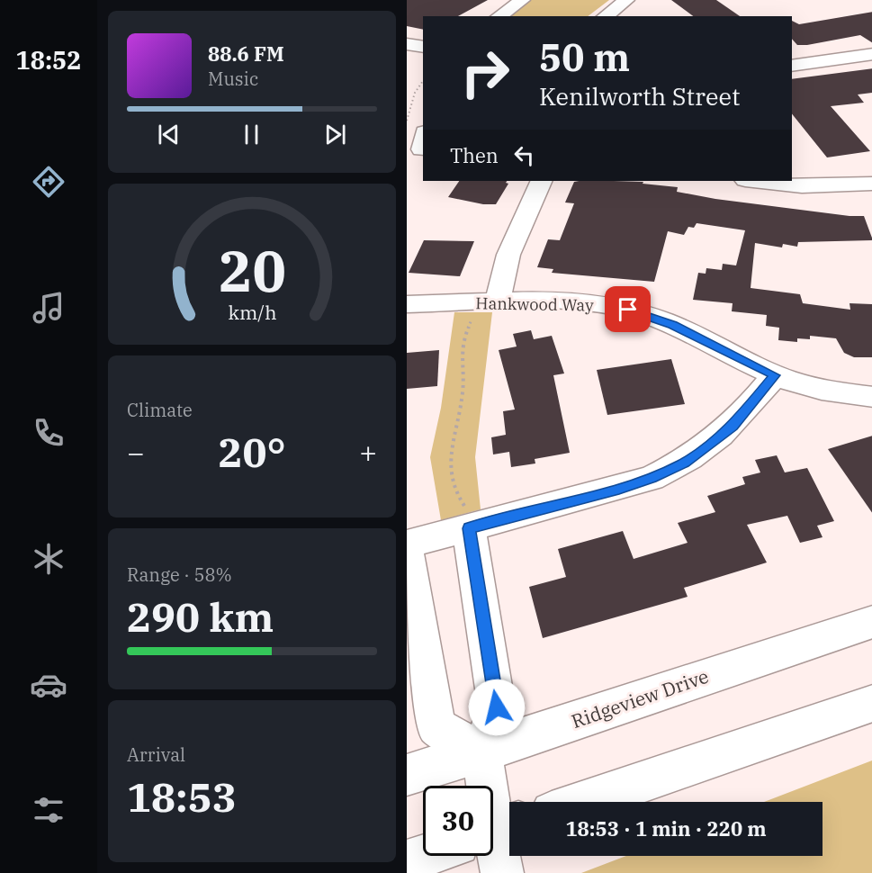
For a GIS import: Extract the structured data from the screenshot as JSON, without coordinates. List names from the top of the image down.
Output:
{
  "streets": {
    "street": ["Hankwood Way", "Ridgeview Drive"]
  },
  "page": {
    "tabs": "18:52",
    "turn": ["50 m", "Kenilworth Street"],
    "song": ["88.6 FM", "Music"],
    "then": "Then",
    "tile": [
      "Climate",
      ["Range · 58%", "290 km"],
      ["Arrival", "18:53"]
    ],
    "heat": ["−", "20°", "+"],
    "limit": "30",
    "trip": "18:53 · 1 min · 220 m",
    "gauge": ["20", "km/h"]
  }
}
